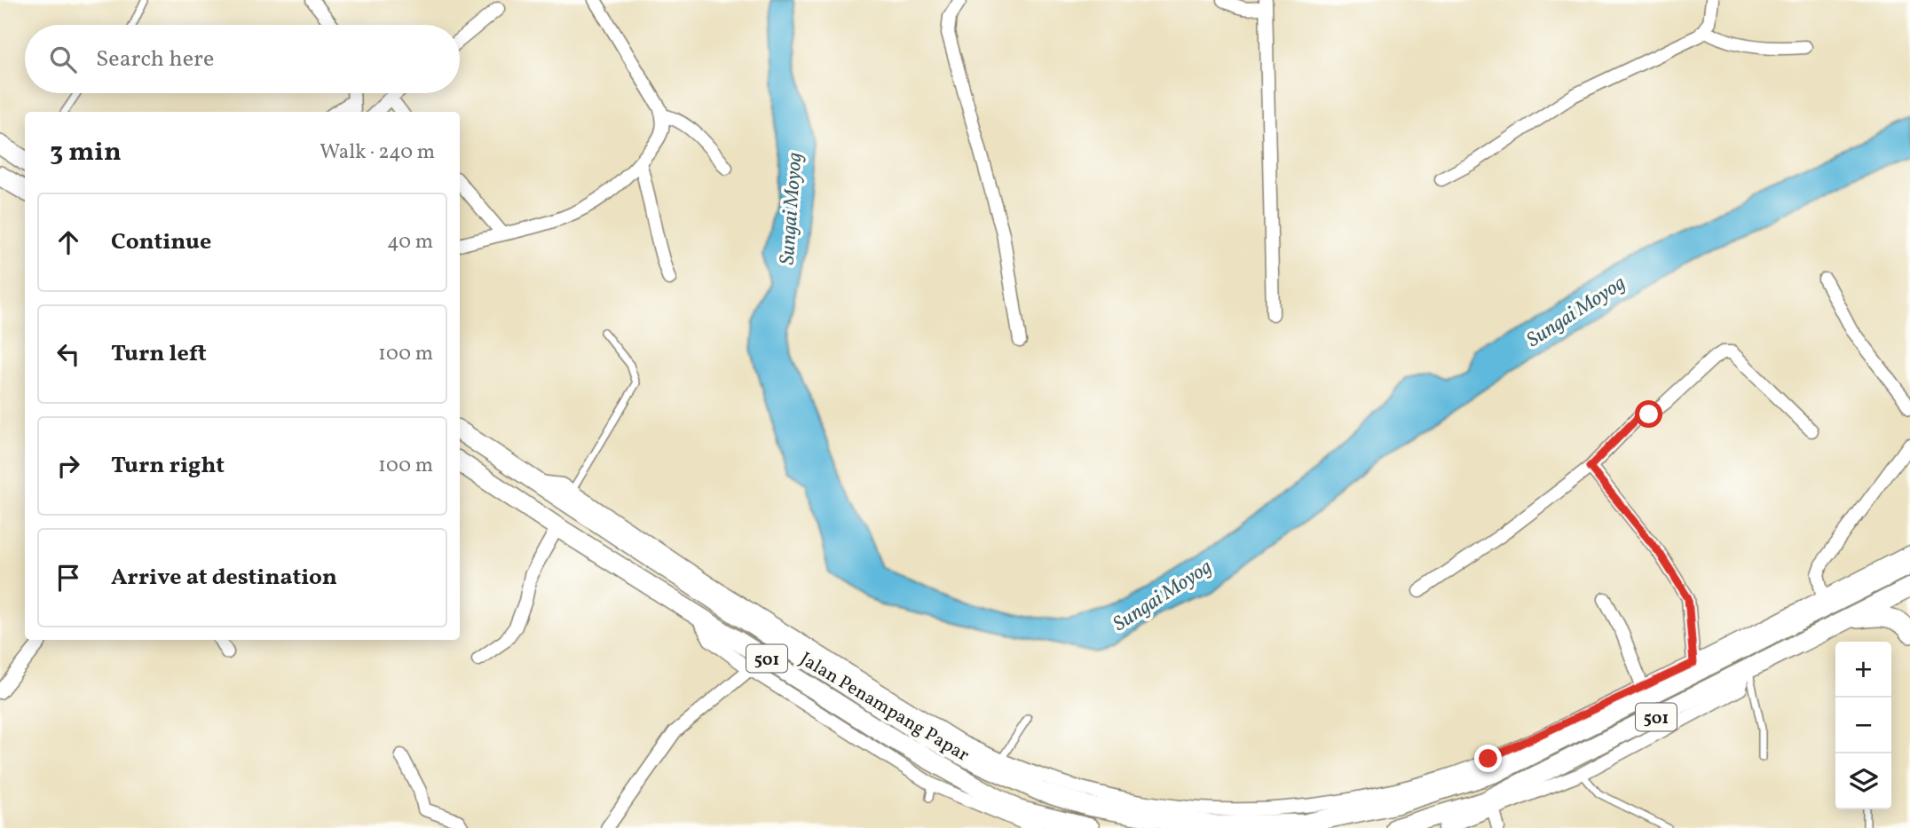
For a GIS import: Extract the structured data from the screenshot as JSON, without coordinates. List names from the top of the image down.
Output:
{
  "streets": {
    "main road": ["501", "Jalan Penampang Papar"]
  },
  "water": ["Sungai Moyog"],
  "page": {
    "search": "Search here",
    "heading": ["3 min", "Walk · 240 m"],
    "list": [
      ["Continue", "40 m"],
      ["Turn left", "100 m"],
      ["Turn right", "100 m"],
      "Arrive at destination"
    ],
    "map_buttons": ["+", "−"]
  }
}
